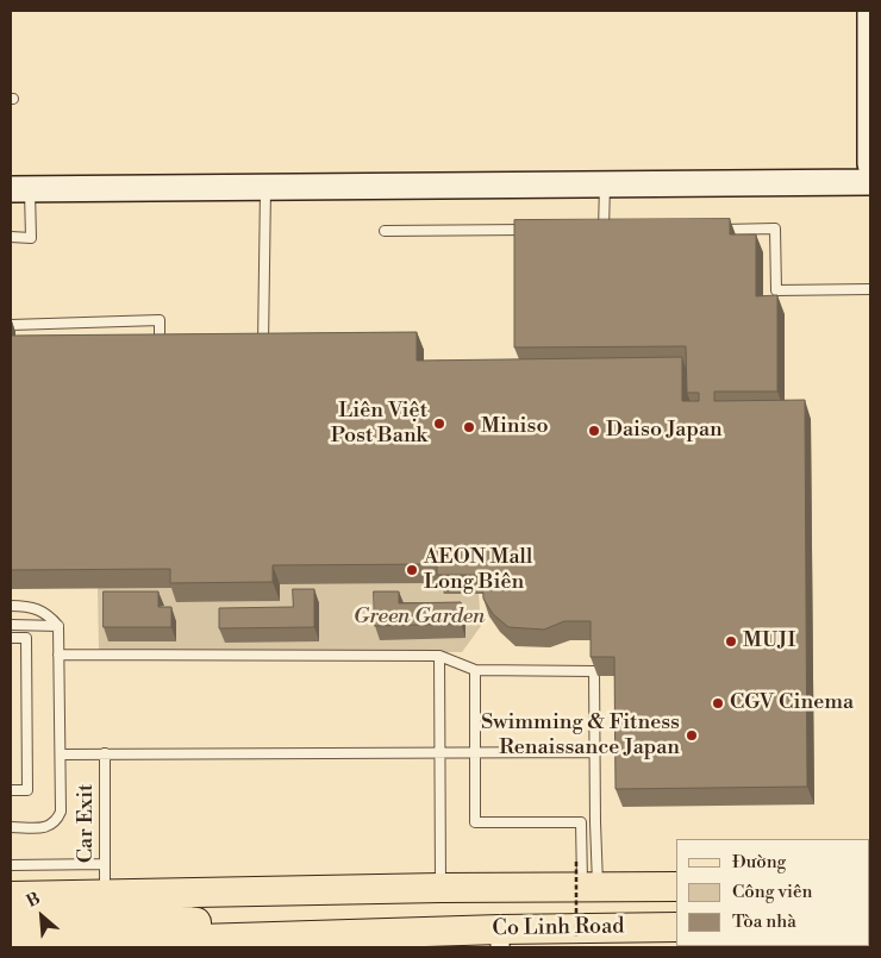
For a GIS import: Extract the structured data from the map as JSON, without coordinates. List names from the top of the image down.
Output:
{
  "streets": {
    "main road": ["Co Linh Road"],
    "lane": ["Car Exit"]
  },
  "crossings": [
    ["Car Exit", "Co Linh Road"]
  ],
  "parks": ["Green Garden"],
  "places": [
    "Liên Việt Post Bank",
    "Miniso",
    "Daiso Japan",
    "AEON Mall Long Biên",
    "MUJI",
    "CGV Cinema",
    "Swimming & Fitness Renaissance Japan"
  ],
  "legend": ["Đường", "Công viên", "Tòa nhà"],
  "north": "top left"
}
